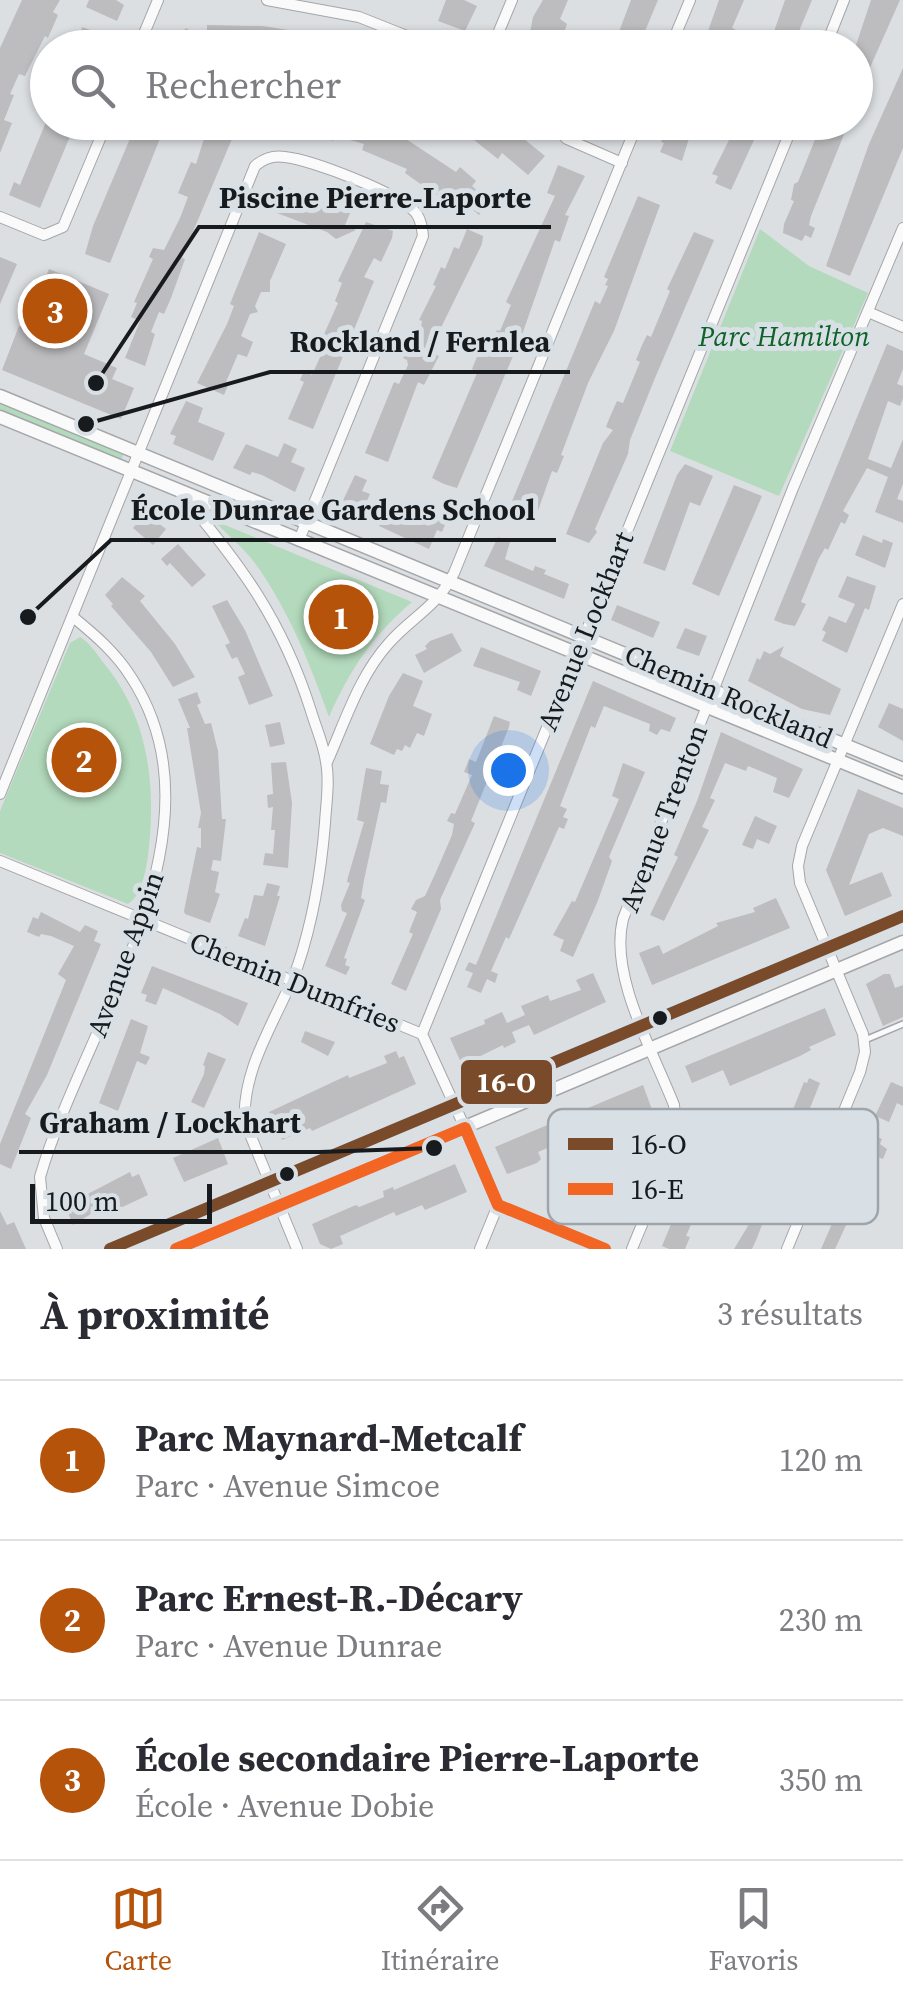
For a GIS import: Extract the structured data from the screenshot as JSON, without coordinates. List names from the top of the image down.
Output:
{
  "streets": {
    "street": [
      "Avenue Lockhart",
      "Chemin Rockland",
      "Avenue Trenton",
      "Avenue Appin",
      "Chemin Dumfries"
    ]
  },
  "crossings": [
    ["Avenue Lockhart", "Chemin Rockland"],
    ["Avenue Lockhart", "Chemin Dumfries"],
    ["Chemin Rockland", "Avenue Trenton"],
    ["Avenue Appin", "Chemin Dumfries"]
  ],
  "parks": ["Parc Hamilton"],
  "places": [
    "Piscine Pierre-Laporte",
    "Rockland / Fernlea",
    "École Dunrae Gardens School",
    "Graham / Lockhart"
  ],
  "lines": ["transit line 16-O", "transit line 16-E"],
  "legend": ["16-O", "16-E"],
  "scale_bar": "100 m",
  "page": {
    "search": "Rechercher",
    "pins": ["3", "1", "2"],
    "scale": "100 m",
    "heading": ["À proximité", "3 résultats"],
    "list": [
      {
        "mark": "1",
        "name": "Parc Maynard-Metcalf",
        "note": "Parc · Avenue Simcoe",
        "value": "120 m"
      },
      {
        "mark": "2",
        "name": "Parc Ernest-R.-Décary",
        "note": "Parc · Avenue Dunrae",
        "value": "230 m"
      },
      {
        "mark": "3",
        "name": "École secondaire Pierre-Laporte",
        "note": "École · Avenue Dobie",
        "value": "350 m"
      }
    ],
    "nav": ["Carte", "Itinéraire", "Favoris"]
  }
}
